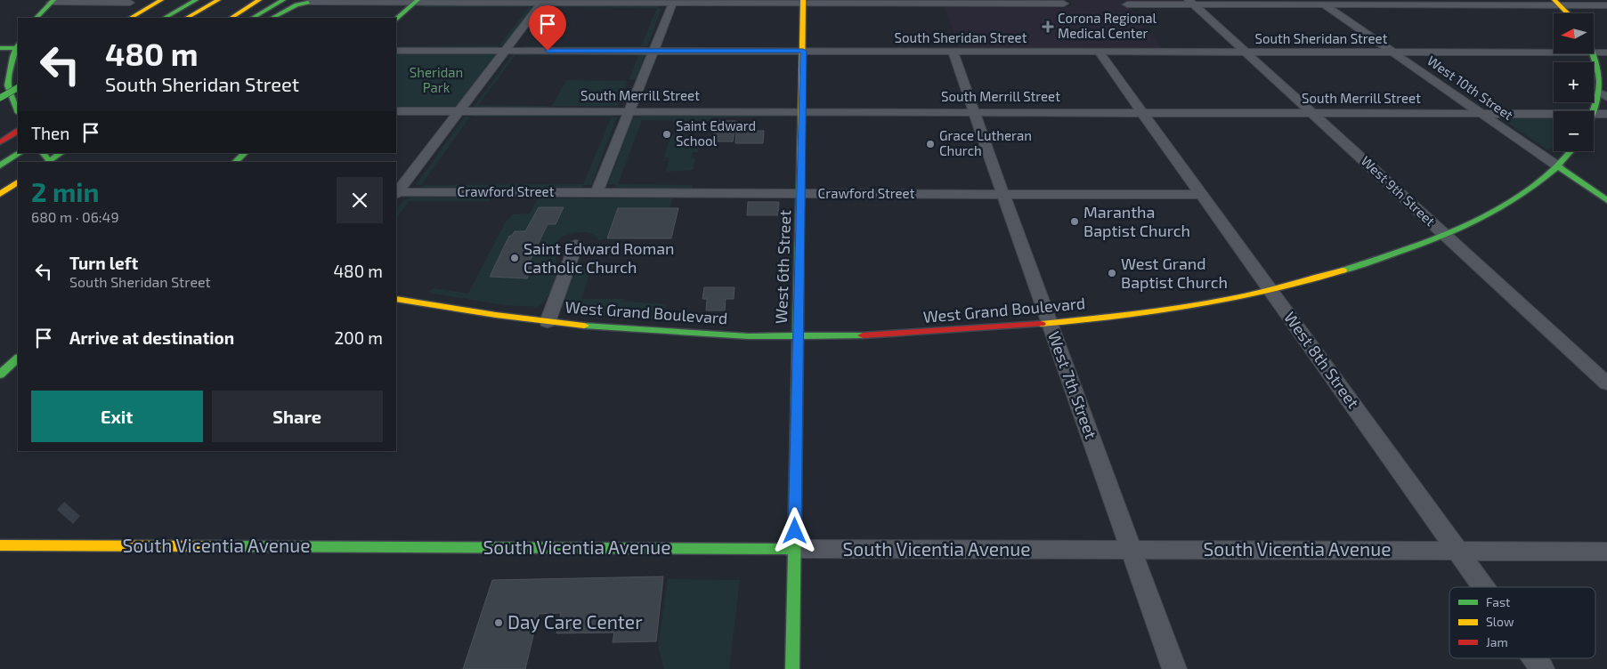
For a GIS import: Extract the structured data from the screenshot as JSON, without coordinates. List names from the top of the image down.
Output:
{
  "streets": {
    "main road": [
      "West 10th Street",
      "West 6th Street",
      "West Grand Boulevard",
      "South Vicentia Avenue"
    ],
    "street": [
      "South Sheridan Street",
      "South Merrill Street",
      "West 9th Street",
      "Crawford Street",
      "West 8th Street",
      "West 7th Street"
    ]
  },
  "crossings": [
    ["South Sheridan Street", "West 10th Street"],
    ["South Sheridan Street", "West 9th Street"],
    ["South Sheridan Street", "West 6th Street"],
    ["South Sheridan Street", "West 8th Street"],
    ["South Sheridan Street", "West 7th Street"],
    ["West 10th Street", "South Merrill Street"],
    ["West 10th Street", "West Grand Boulevard"],
    ["South Merrill Street", "West 9th Street"],
    ["South Merrill Street", "West 6th Street"],
    ["South Merrill Street", "West 8th Street"],
    ["South Merrill Street", "West 7th Street"],
    ["West 9th Street", "West Grand Boulevard"],
    ["Crawford Street", "West 6th Street"],
    ["Crawford Street", "West 8th Street"],
    ["Crawford Street", "West 7th Street"],
    ["West 6th Street", "West Grand Boulevard"],
    ["West 6th Street", "South Vicentia Avenue"],
    ["West Grand Boulevard", "West 8th Street"],
    ["West Grand Boulevard", "West 7th Street"],
    ["West 8th Street", "South Vicentia Avenue"],
    ["West 7th Street", "South Vicentia Avenue"]
  ],
  "parks": ["Sheridan Park"],
  "places": {
    "health": ["Corona Regional Medical Center"],
    "other": [
      "Saint Edward School",
      "Grace Lutheran Church",
      "Marantha Baptist Church",
      "Saint Edward Roman Catholic Church",
      "West Grand Baptist Church",
      "Day Care Center"
    ]
  },
  "legend": ["Fast", "Slow", "Jam"],
  "north": "left",
  "page": {
    "map_buttons": ["+", "−"],
    "turn": ["480 m", "South Sheridan Street"],
    "then": "Then",
    "heading": ["2 min", "680 m · 06:49"],
    "list": [
      {
        "name": "Turn left",
        "note": "South Sheridan Street",
        "value": "480 m"
      },
      {
        "name": "Arrive at destination",
        "value": "200 m"
      }
    ],
    "buttons": ["Exit", "Share"]
  }
}
